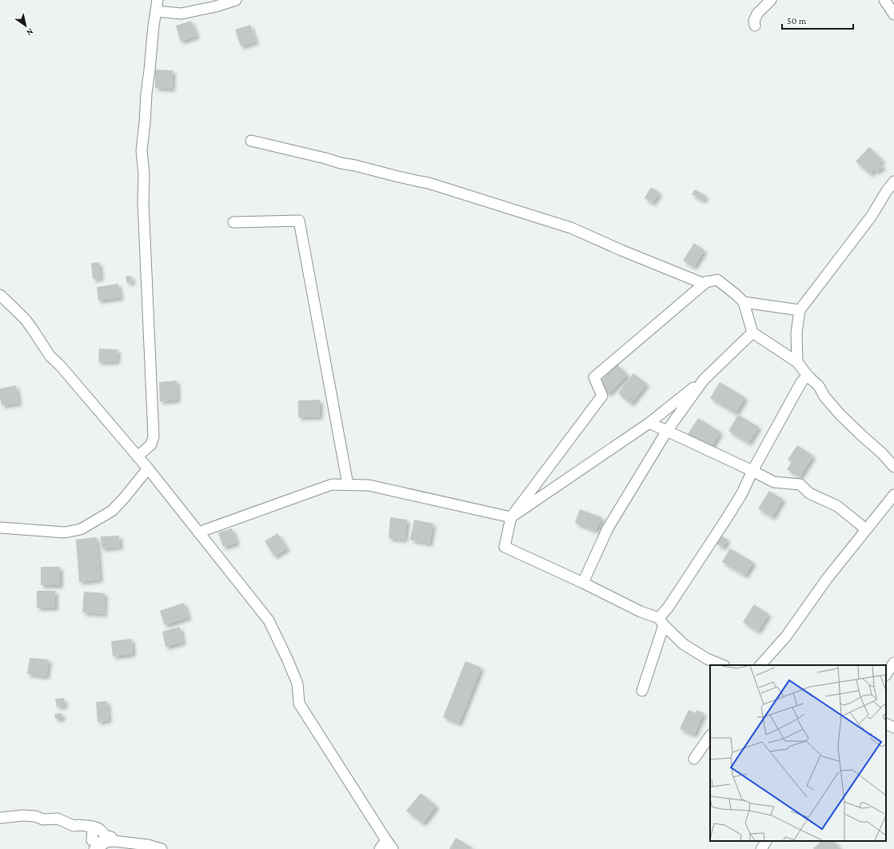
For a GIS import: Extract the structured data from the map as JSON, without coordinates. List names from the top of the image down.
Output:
{
  "scale_bar": "50 m",
  "north": "bottom right"
}
